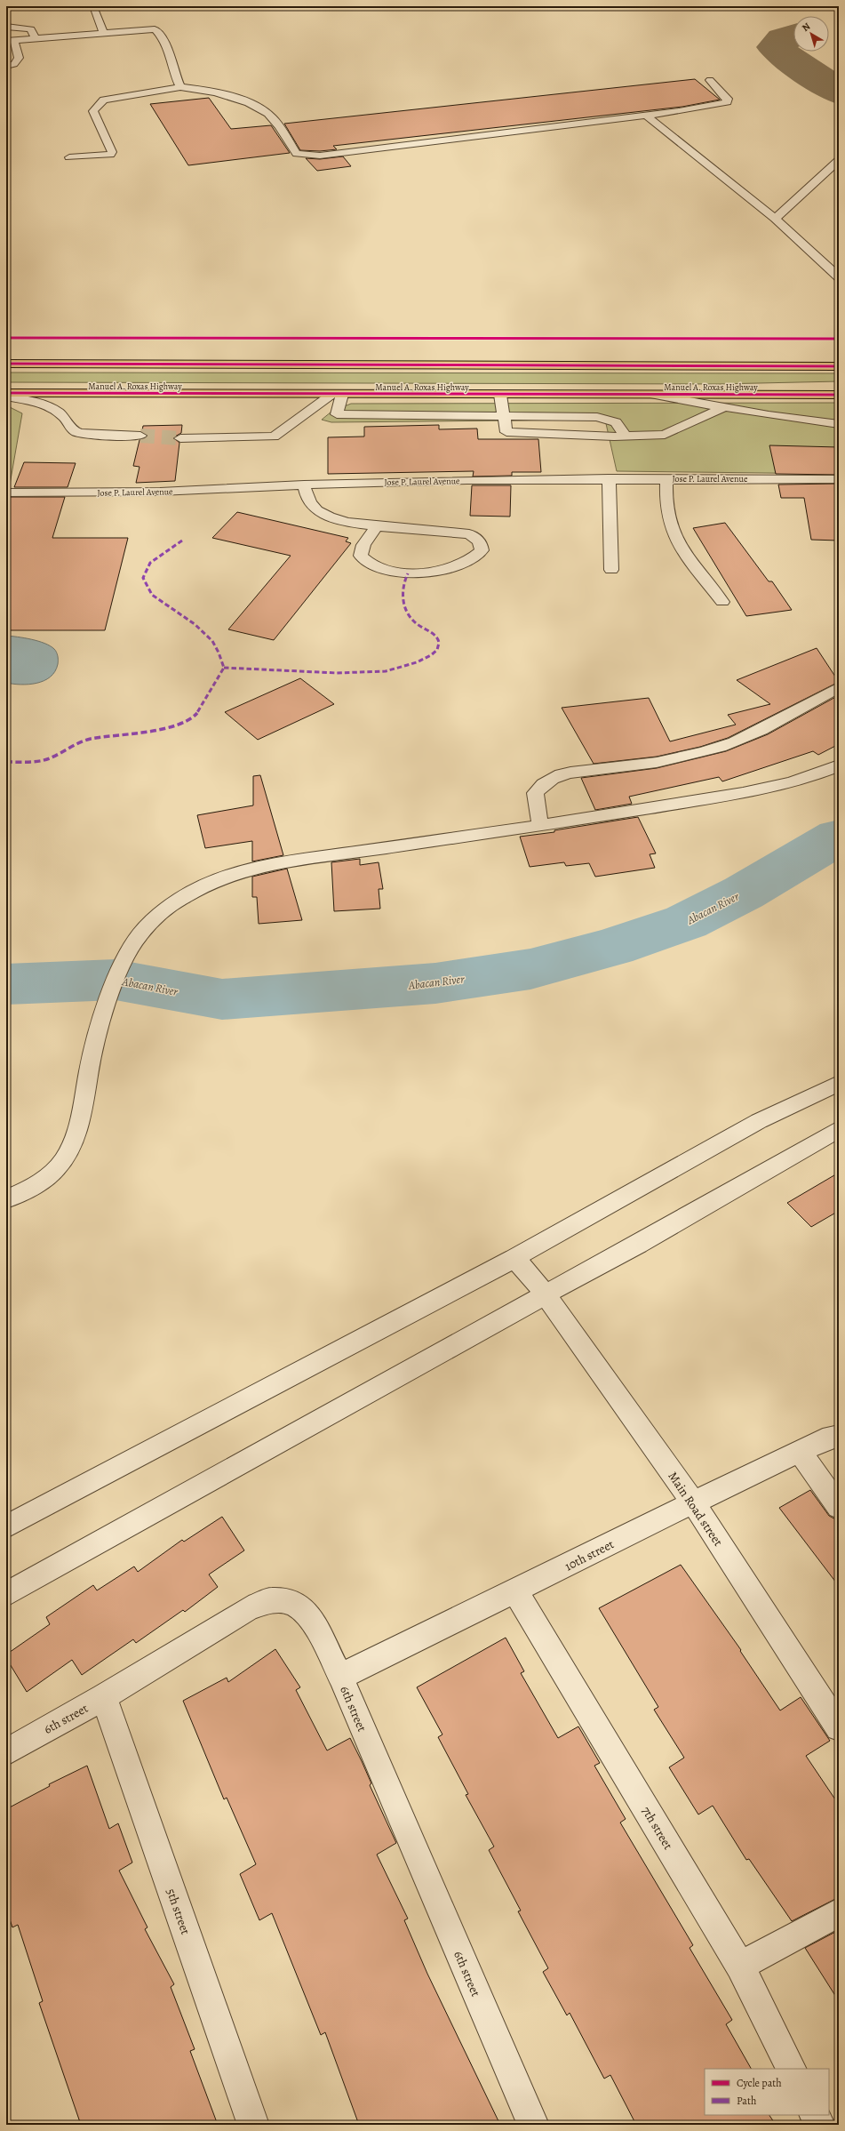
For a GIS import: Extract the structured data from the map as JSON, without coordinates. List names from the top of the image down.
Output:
{
  "streets": {
    "main road": ["Manuel A. Roxas Highway"],
    "street": [
      "Jose P. Laurel Avenue",
      "Main Road street",
      "10th street",
      "6th street",
      "7th street",
      "5th street"
    ]
  },
  "crossings": [
    ["Main Road street", "10th street"],
    ["10th street", "6th street"],
    ["10th street", "7th street"],
    ["6th street", "5th street"]
  ],
  "water": ["Abacan River"],
  "legend": ["Cycle path", "Path"],
  "north": "top left"
}
